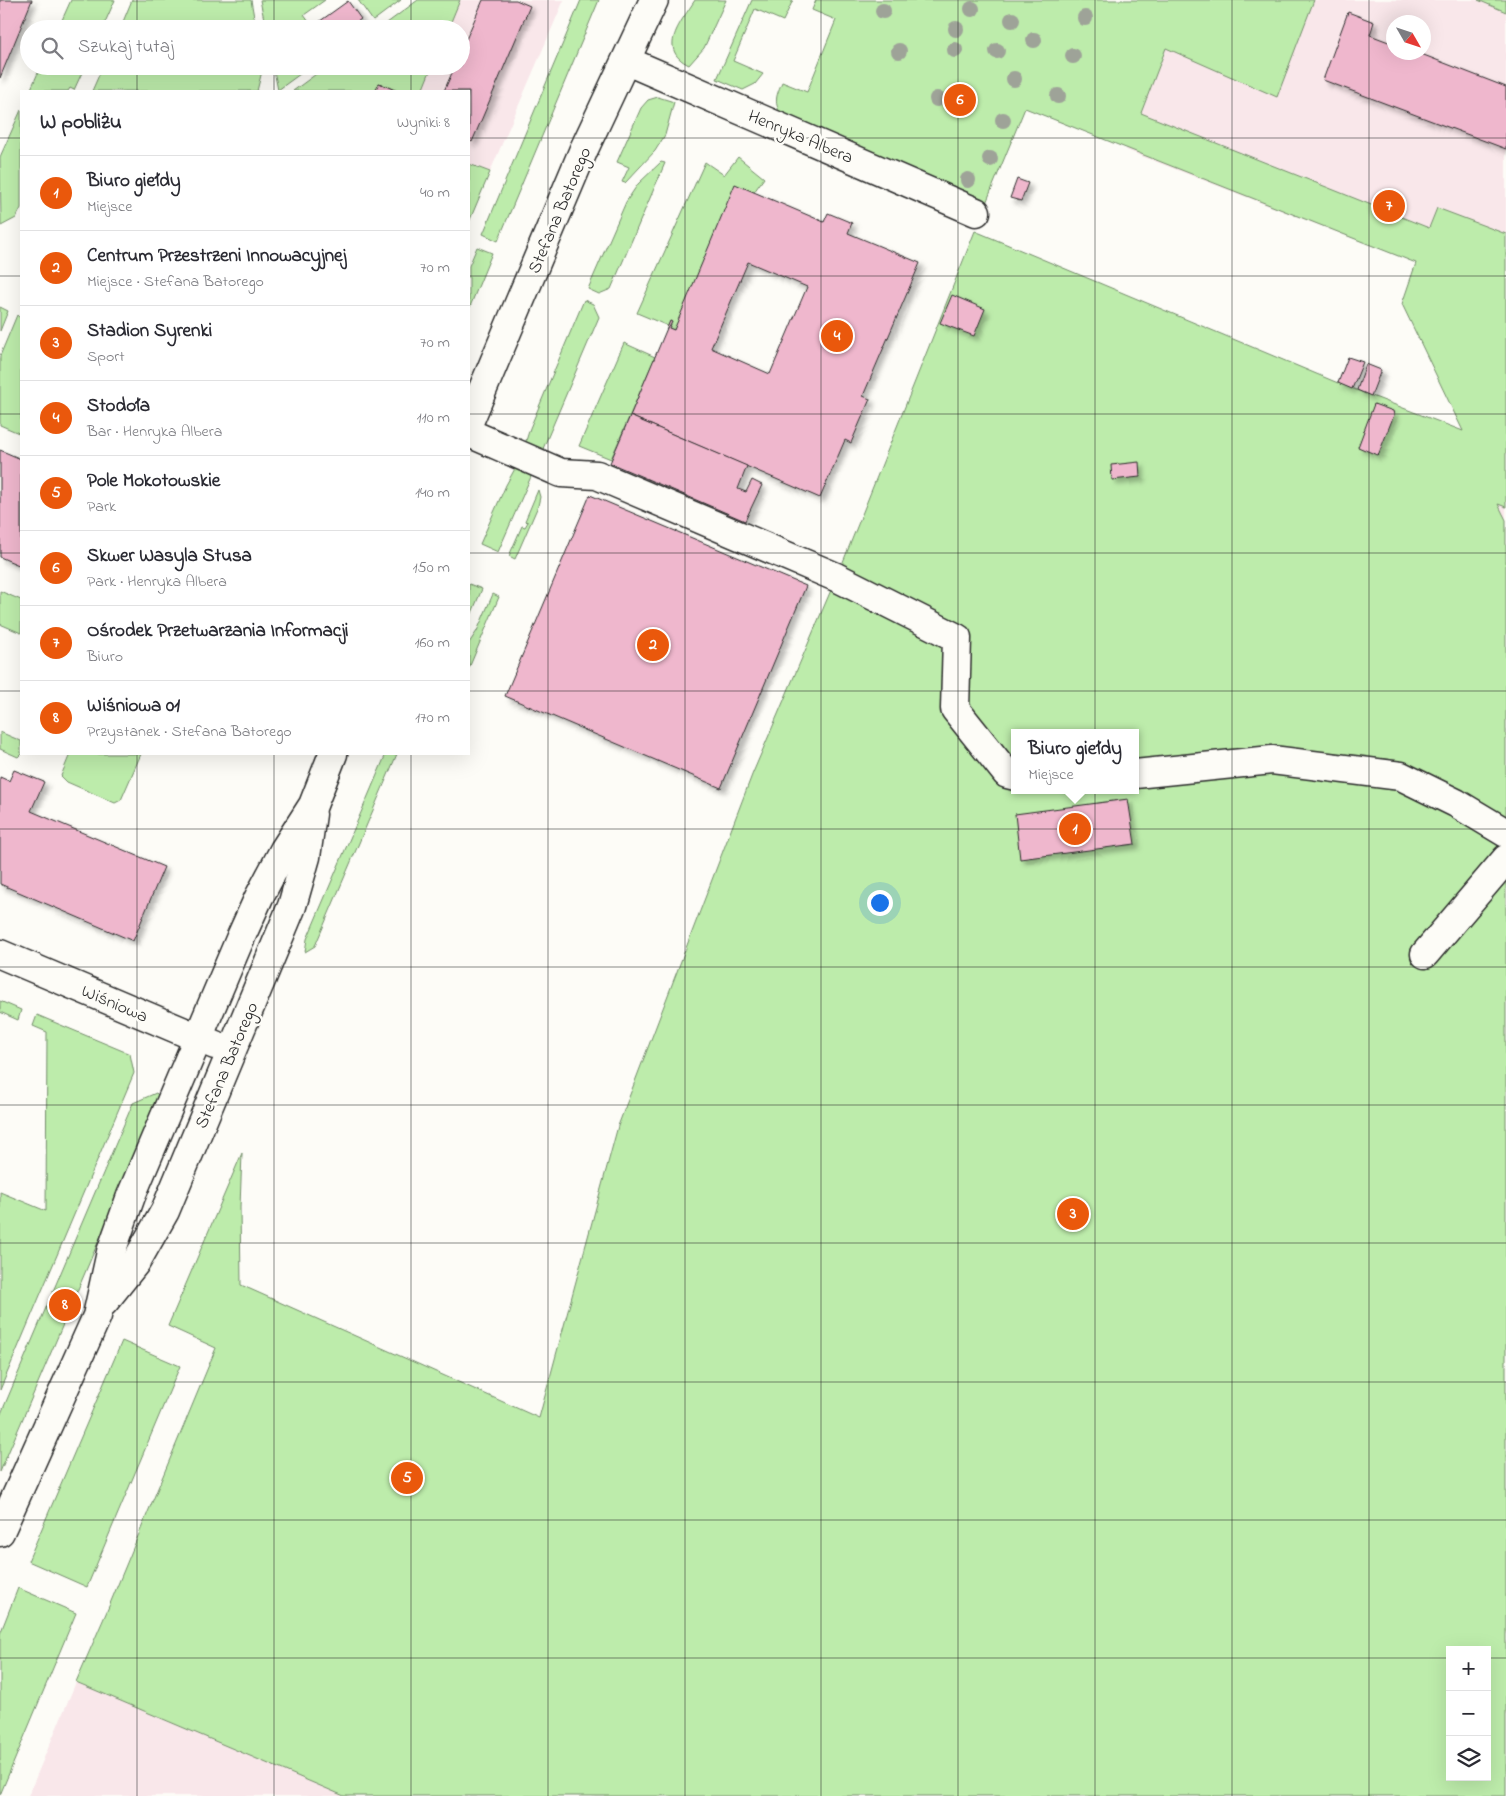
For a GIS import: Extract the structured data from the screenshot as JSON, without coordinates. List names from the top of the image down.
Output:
{
  "streets": {
    "street": ["Henryka Albera", "Stefana Batorego", "Wiśniowa"]
  },
  "crossings": [
    ["Henryka Albera", "Stefana Batorego"],
    ["Stefana Batorego", "Wiśniowa"]
  ],
  "north": "bottom right",
  "page": {
    "search": "Szukaj tutaj",
    "pins": [
      "6",
      "7",
      "4",
      "2",
      "1",
      "3",
      "8",
      "5"
    ],
    "heading": ["W pobliżu", "Wyniki: 8"],
    "list": [
      {
        "mark": "1",
        "name": "Biuro giełdy",
        "note": "Miejsce",
        "value": "40 m"
      },
      {
        "mark": "2",
        "name": "Centrum Przestrzeni Innowacyjnej",
        "note": "Miejsce · Stefana Batorego",
        "value": "70 m"
      },
      {
        "mark": "3",
        "name": "Stadion Syrenki",
        "note": "Sport",
        "value": "70 m"
      },
      {
        "mark": "4",
        "name": "Stodoła",
        "note": "Bar · Henryka Albera",
        "value": "110 m"
      },
      {
        "mark": "5",
        "name": "Pole Mokotowskie",
        "note": "Park",
        "value": "140 m"
      },
      {
        "mark": "6",
        "name": "Skwer Wasyla Stusa",
        "note": "Park · Henryka Albera",
        "value": "150 m"
      },
      {
        "mark": "7",
        "name": "Ośrodek Przetwarzania Informacji",
        "note": "Biuro",
        "value": "160 m"
      },
      {
        "mark": "8",
        "name": "Wiśniowa 01",
        "note": "Przystanek · Stefana Batorego",
        "value": "170 m"
      }
    ],
    "popup": ["Biuro giełdy", "Miejsce"],
    "map_buttons": ["+", "−"]
  }
}
